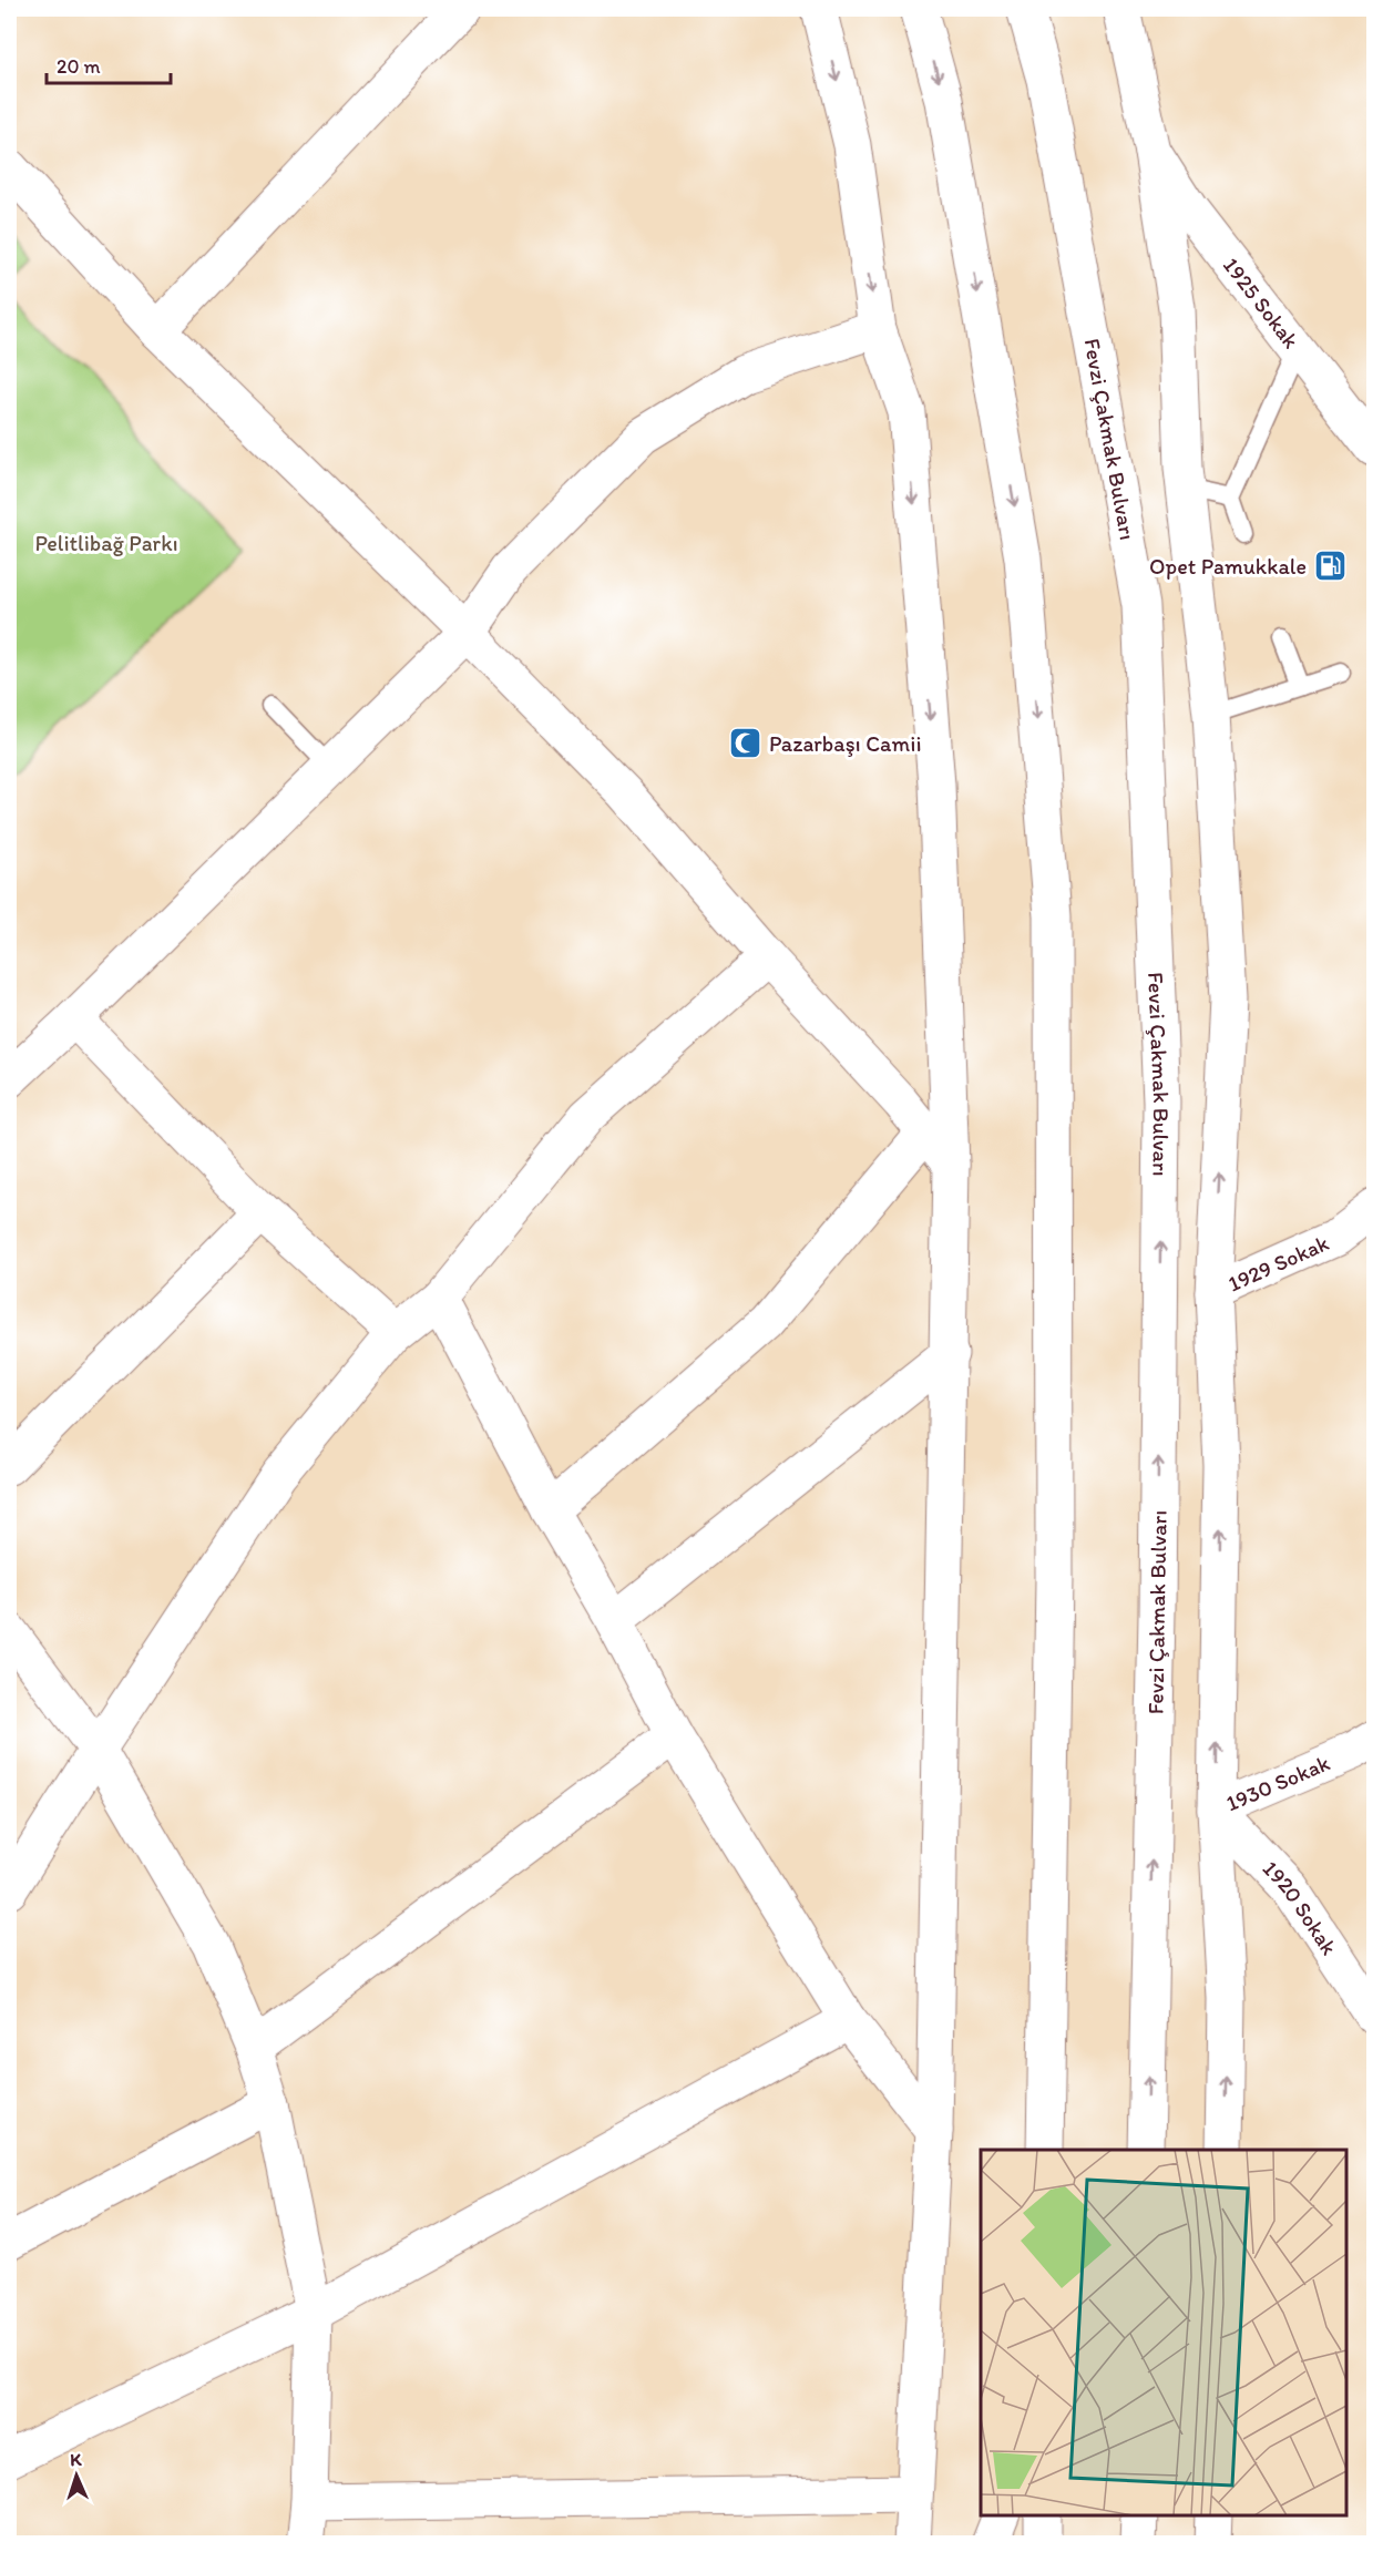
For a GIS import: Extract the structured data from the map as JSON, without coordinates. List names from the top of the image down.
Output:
{
  "streets": {
    "street": [
      "1925 Sokak",
      "Fevzi Çakmak Bulvarı",
      "1929 Sokak",
      "1930 Sokak",
      "1920 Sokak"
    ]
  },
  "crossings": [
    ["1930 Sokak", "1920 Sokak"]
  ],
  "parks": ["Pelitlibağ Parkı"],
  "places": {
    "fuel station": ["Opet Pamukkale"],
    "mosque": ["Pazarbaşı Camii"]
  },
  "scale_bar": "20 m",
  "north": "top"
}
